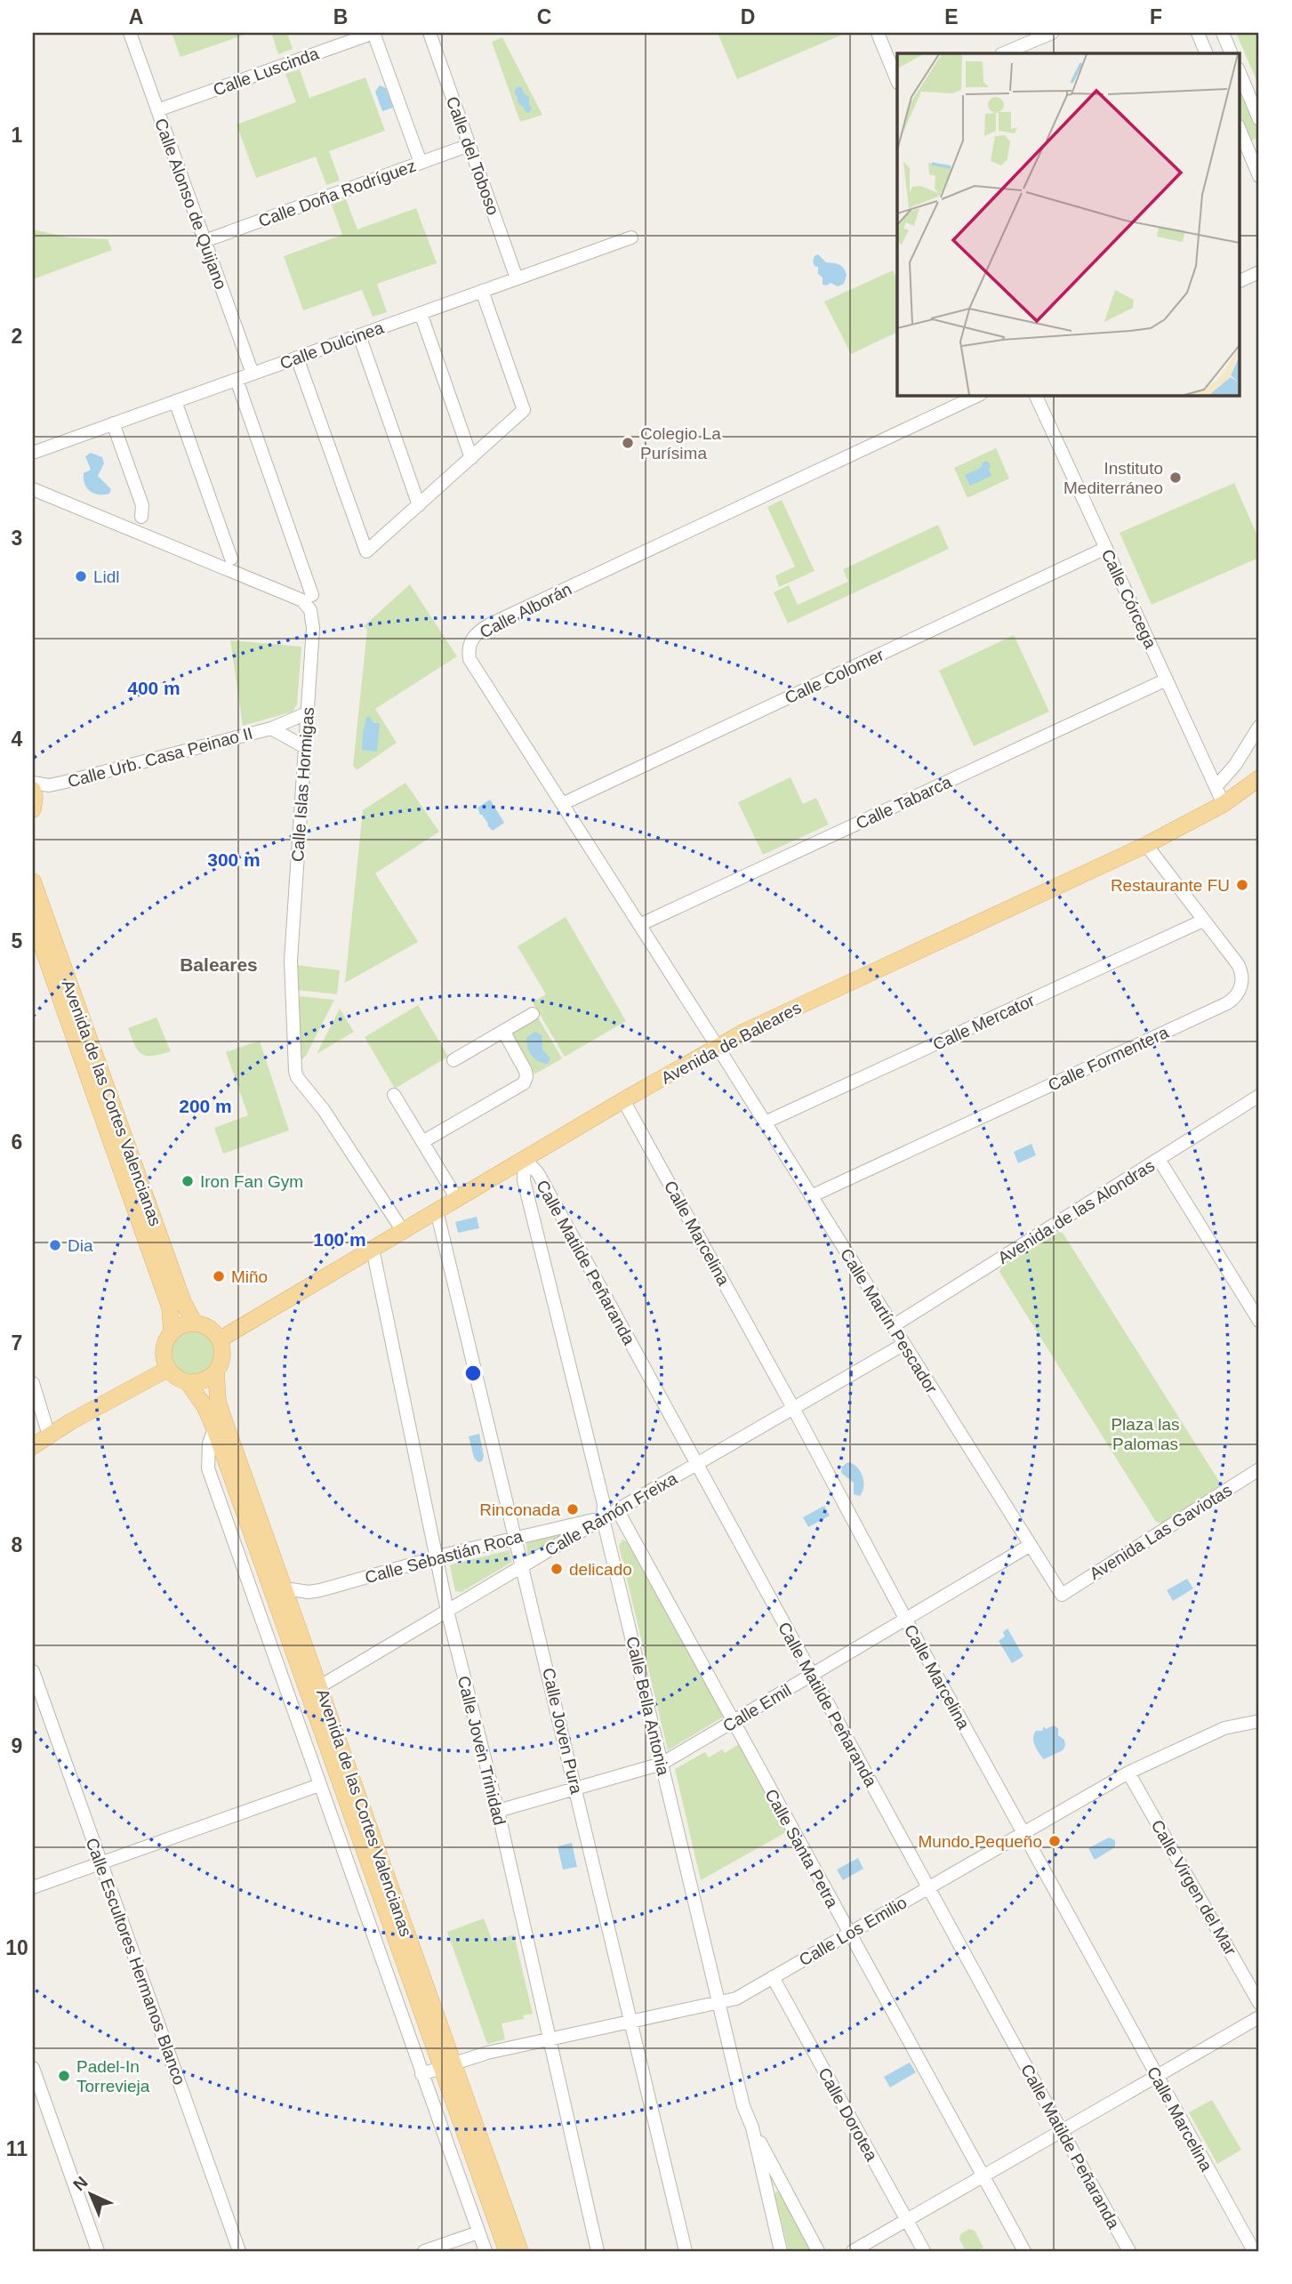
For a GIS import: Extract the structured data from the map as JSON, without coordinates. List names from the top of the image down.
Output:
{
  "streets": {
    "main road": ["Avenida de Baleares", "Avenida de las Cortes Valencianas"],
    "street": [
      "Calle Luscinda",
      "Calle del Toboso",
      "Calle Doña Rodríguez",
      "Calle Alonso de Quijano",
      "Calle Dulcinea",
      "Calle Córcega",
      "Calle Alborán",
      "Calle Colomer",
      "Calle Urb. Casa Peinao II",
      "Calle Islas Hormigas",
      "Calle Tabarca",
      "Calle Mercator",
      "Calle Formentera",
      "Avenida de las Alondras",
      "Calle Marcelina",
      "Calle Matilde Peñaranda",
      "Calle Martín Pescador",
      "Calle Ramón Freixa",
      "Avenida Las Gaviotas",
      "Calle Sebastián Roca",
      "Calle Bella Antonia",
      "Calle Emil",
      "Calle Joven Pura",
      "Calle Joven Trinidad",
      "Calle Santa Petra",
      "Calle Virgen del Mar",
      "Calle Los Emilio",
      "Calle Escultores Hermanos Blanco",
      "Calle Dorotea"
    ]
  },
  "crossings": [
    ["Calle Luscinda", "Calle Alonso de Quijano"],
    ["Calle del Toboso", "Calle Doña Rodríguez"],
    ["Calle del Toboso", "Calle Dulcinea"],
    ["Calle Doña Rodríguez", "Calle Alonso de Quijano"],
    ["Calle Alonso de Quijano", "Calle Dulcinea"],
    ["Calle Córcega", "Calle Colomer"],
    ["Calle Córcega", "Calle Tabarca"],
    ["Calle Córcega", "Avenida de Baleares"],
    ["Calle Alborán", "Calle Colomer"],
    ["Calle Alborán", "Calle Tabarca"],
    ["Calle Alborán", "Avenida de Baleares"],
    ["Calle Alborán", "Calle Martín Pescador"],
    ["Calle Urb. Casa Peinao II", "Calle Islas Hormigas"],
    ["Calle Islas Hormigas", "Avenida de Baleares"],
    ["Calle Mercator", "Calle Formentera"],
    ["Calle Mercator", "Calle Martín Pescador"],
    ["Avenida de Baleares", "Calle Formentera"],
    ["Avenida de Baleares", "Avenida de las Cortes Valencianas"],
    ["Avenida de Baleares", "Calle Marcelina"],
    ["Avenida de Baleares", "Calle Matilde Peñaranda"],
    ["Avenida de Baleares", "Calle Martín Pescador"],
    ["Avenida de Baleares", "Calle Bella Antonia"],
    ["Avenida de Baleares", "Calle Joven Pura"],
    ["Avenida de Baleares", "Calle Joven Trinidad"],
    ["Calle Formentera", "Calle Martín Pescador"],
    ["Avenida de las Cortes Valencianas", "Calle Ramón Freixa"],
    ["Avenida de las Cortes Valencianas", "Calle Sebastián Roca"],
    ["Avenida de las Cortes Valencianas", "Calle Los Emilio"],
    ["Avenida de las Alondras", "Calle Martín Pescador"],
    ["Calle Marcelina", "Calle Ramón Freixa"],
    ["Calle Marcelina", "Calle Emil"],
    ["Calle Marcelina", "Calle Los Emilio"],
    ["Calle Matilde Peñaranda", "Calle Ramón Freixa"],
    ["Calle Matilde Peñaranda", "Calle Bella Antonia"],
    ["Calle Matilde Peñaranda", "Calle Emil"],
    ["Calle Matilde Peñaranda", "Calle Los Emilio"],
    ["Calle Martín Pescador", "Calle Ramón Freixa"],
    ["Calle Martín Pescador", "Avenida Las Gaviotas"],
    ["Calle Martín Pescador", "Calle Emil"],
    ["Calle Ramón Freixa", "Calle Sebastián Roca"],
    ["Calle Ramón Freixa", "Calle Bella Antonia"],
    ["Calle Ramón Freixa", "Calle Joven Pura"],
    ["Calle Ramón Freixa", "Calle Joven Trinidad"],
    ["Calle Ramón Freixa", "Calle Santa Petra"],
    ["Calle Sebastián Roca", "Calle Bella Antonia"],
    ["Calle Sebastián Roca", "Calle Joven Pura"],
    ["Calle Sebastián Roca", "Calle Joven Trinidad"],
    ["Calle Bella Antonia", "Calle Emil"],
    ["Calle Bella Antonia", "Calle Los Emilio"],
    ["Calle Emil", "Calle Joven Pura"],
    ["Calle Emil", "Calle Joven Trinidad"],
    ["Calle Emil", "Calle Santa Petra"],
    ["Calle Joven Pura", "Calle Los Emilio"],
    ["Calle Joven Trinidad", "Calle Los Emilio"],
    ["Calle Santa Petra", "Calle Los Emilio"],
    ["Calle Virgen del Mar", "Calle Los Emilio"],
    ["Calle Los Emilio", "Calle Dorotea"]
  ],
  "districts": ["Baleares"],
  "parks": ["Plaza las Palomas"],
  "places": [
    "Colegio La Purísima",
    "Instituto Mediterráneo",
    "Lidl",
    "Restaurante FU",
    "Iron Fan Gym",
    "Dia",
    "Miño",
    "Rinconada",
    "delicado",
    "Mundo Pequeño",
    "Padel-In Torrevieja"
  ],
  "north": "top left",
  "grid": {
    "columns": [
      "A",
      "B",
      "C",
      "D",
      "E",
      "F"
    ],
    "rows": [
      "1",
      "2",
      "3",
      "4",
      "5",
      "6",
      "7",
      "8",
      "9",
      "10",
      "11"
    ]
  },
  "rings": [
    "400 m",
    "300 m",
    "200 m",
    "100 m"
  ]
}
